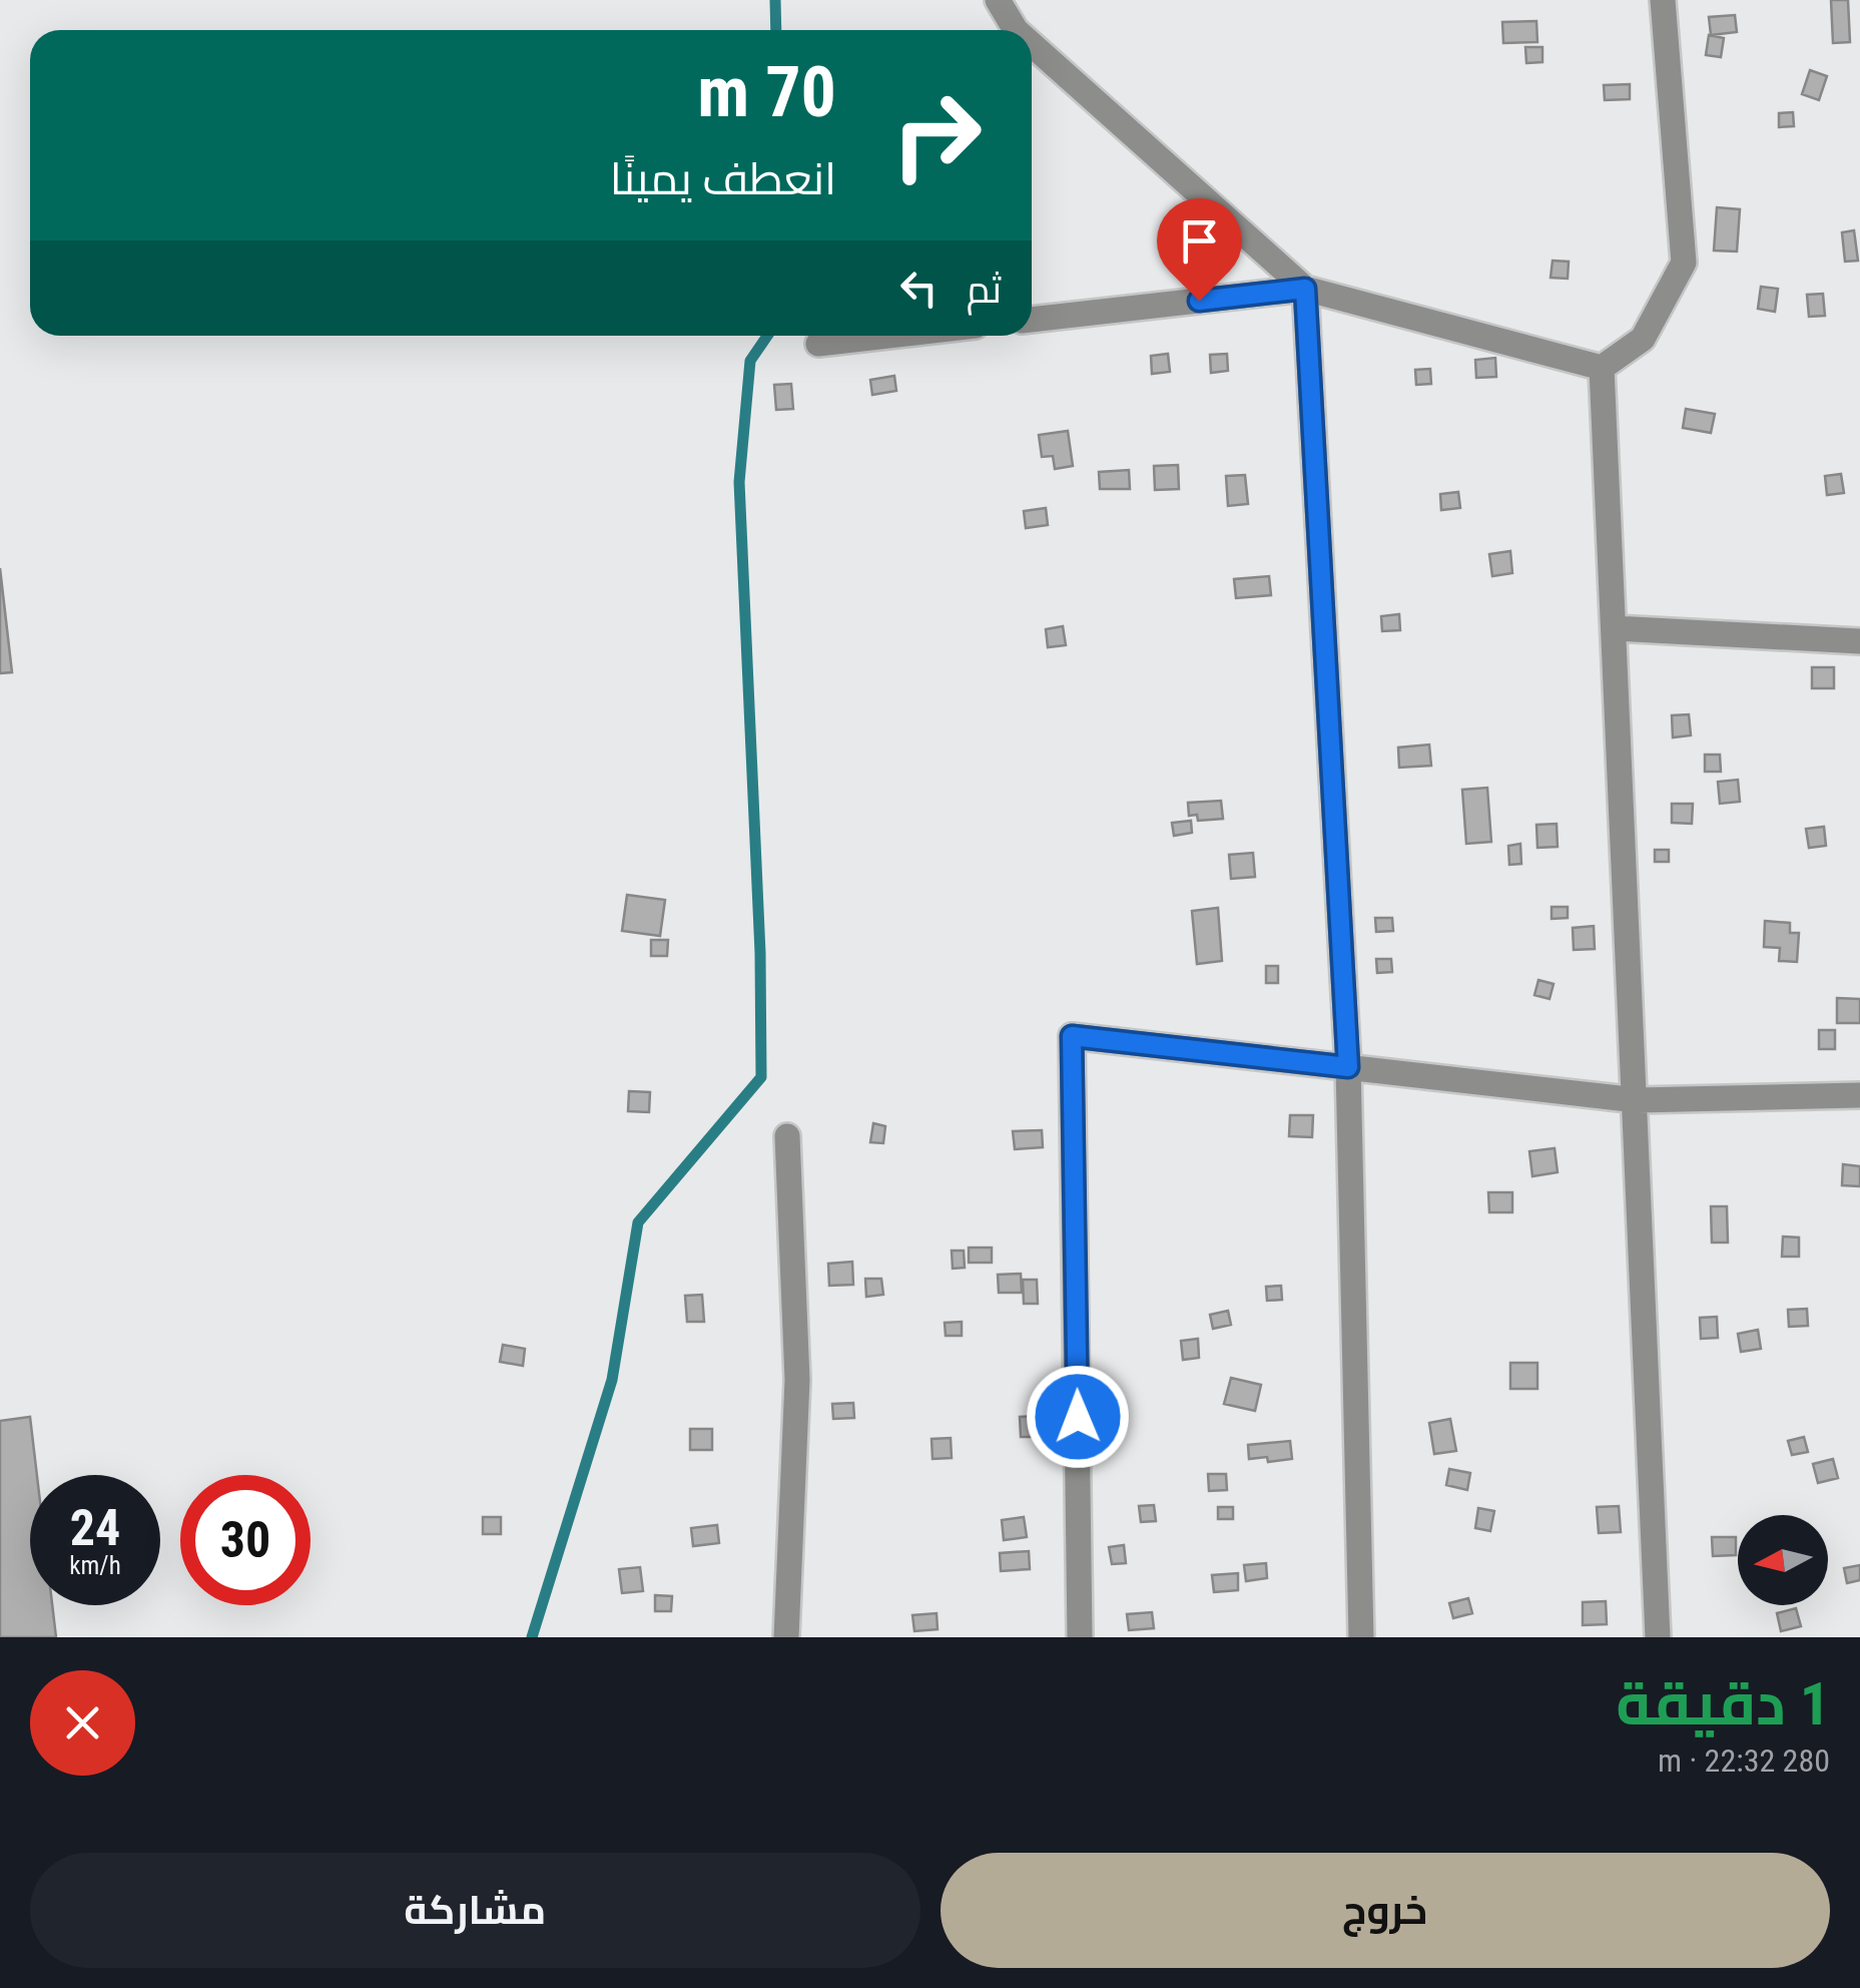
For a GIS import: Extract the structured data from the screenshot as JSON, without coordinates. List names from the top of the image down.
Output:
{
  "north": "left",
  "page": {
    "turn": ["70 m", "انعطف يمينًا"],
    "then": "ثم",
    "speed": "24 km/h",
    "limit": "30",
    "heading": ["1 دقيقة", "280 m · 22:32"],
    "buttons": ["خروج", "مشاركة"]
  }
}
